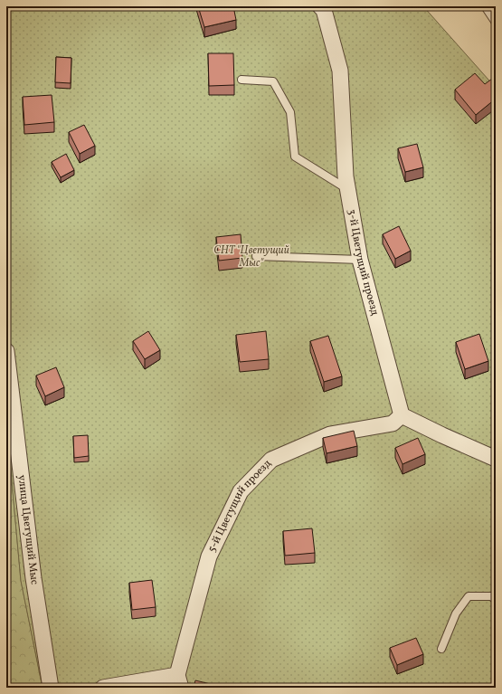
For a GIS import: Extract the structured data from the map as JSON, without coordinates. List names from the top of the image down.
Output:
{
  "streets": {
    "street": ["3-й Цветущий проезд", "5-й Цветущий проезд", "улица Цветущий Мыс"]
  },
  "crossings": [
    ["3-й Цветущий проезд", "5-й Цветущий проезд"]
  ],
  "parks": ["СНТ \"Цветущий Мыс\""]
}
